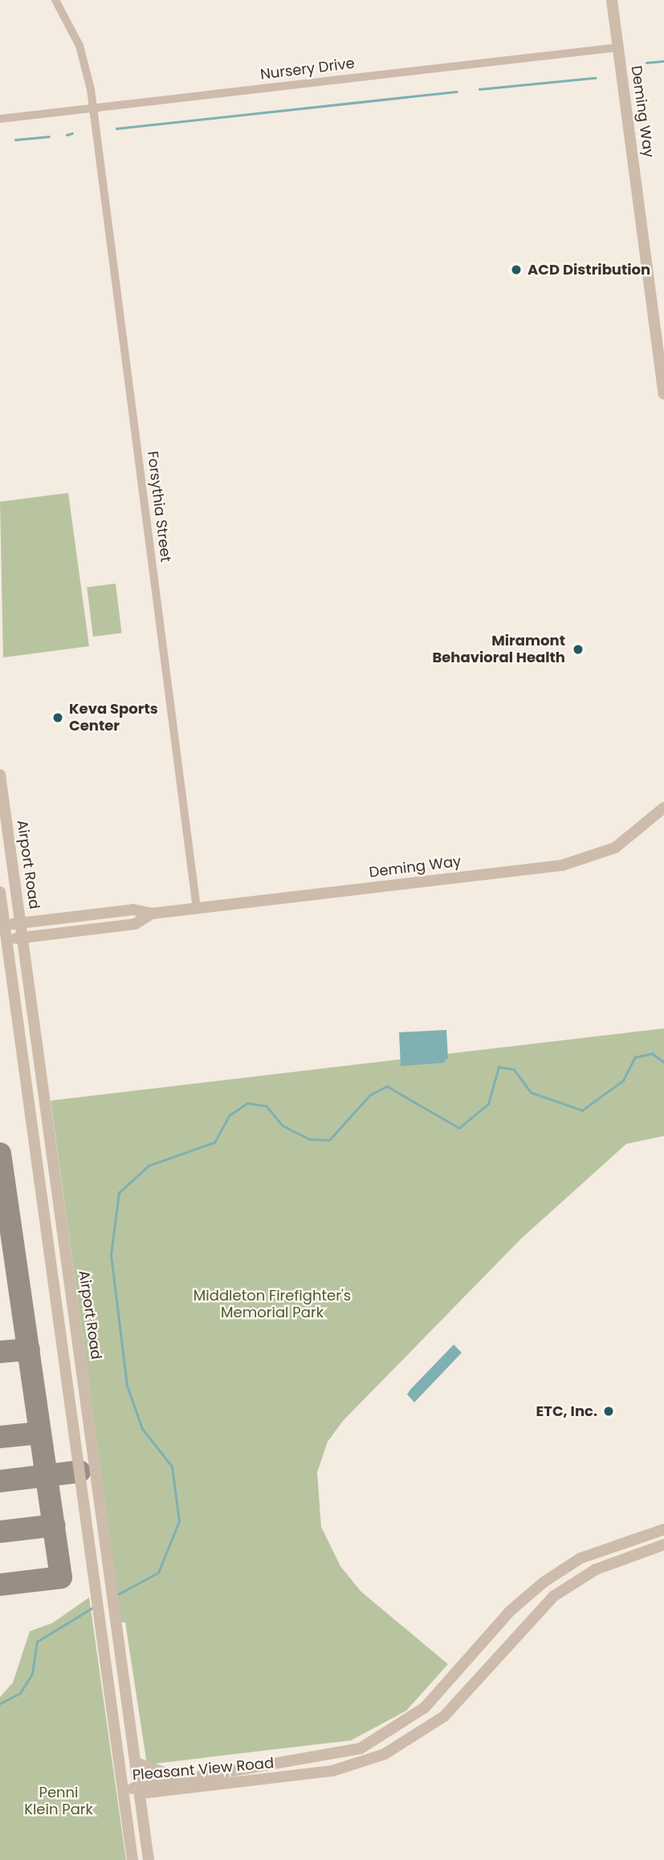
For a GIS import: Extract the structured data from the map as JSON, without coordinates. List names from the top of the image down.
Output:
{
  "streets": {
    "street": [
      "Nursery Drive",
      "Deming Way",
      "Forsythia Street",
      "Airport Road",
      "Pleasant View Road"
    ]
  },
  "crossings": [
    ["Nursery Drive", "Deming Way"],
    ["Nursery Drive", "Forsythia Street"],
    ["Deming Way", "Forsythia Street"],
    ["Deming Way", "Airport Road"],
    ["Airport Road", "Pleasant View Road"]
  ],
  "parks": ["Middleton Firefighter's Memorial Park", "Penni Klein Park"],
  "places": [
    "ACD Distribution",
    "Miramont Behavioral Health",
    "Keva Sports Center",
    "ETC, Inc."
  ]
}
